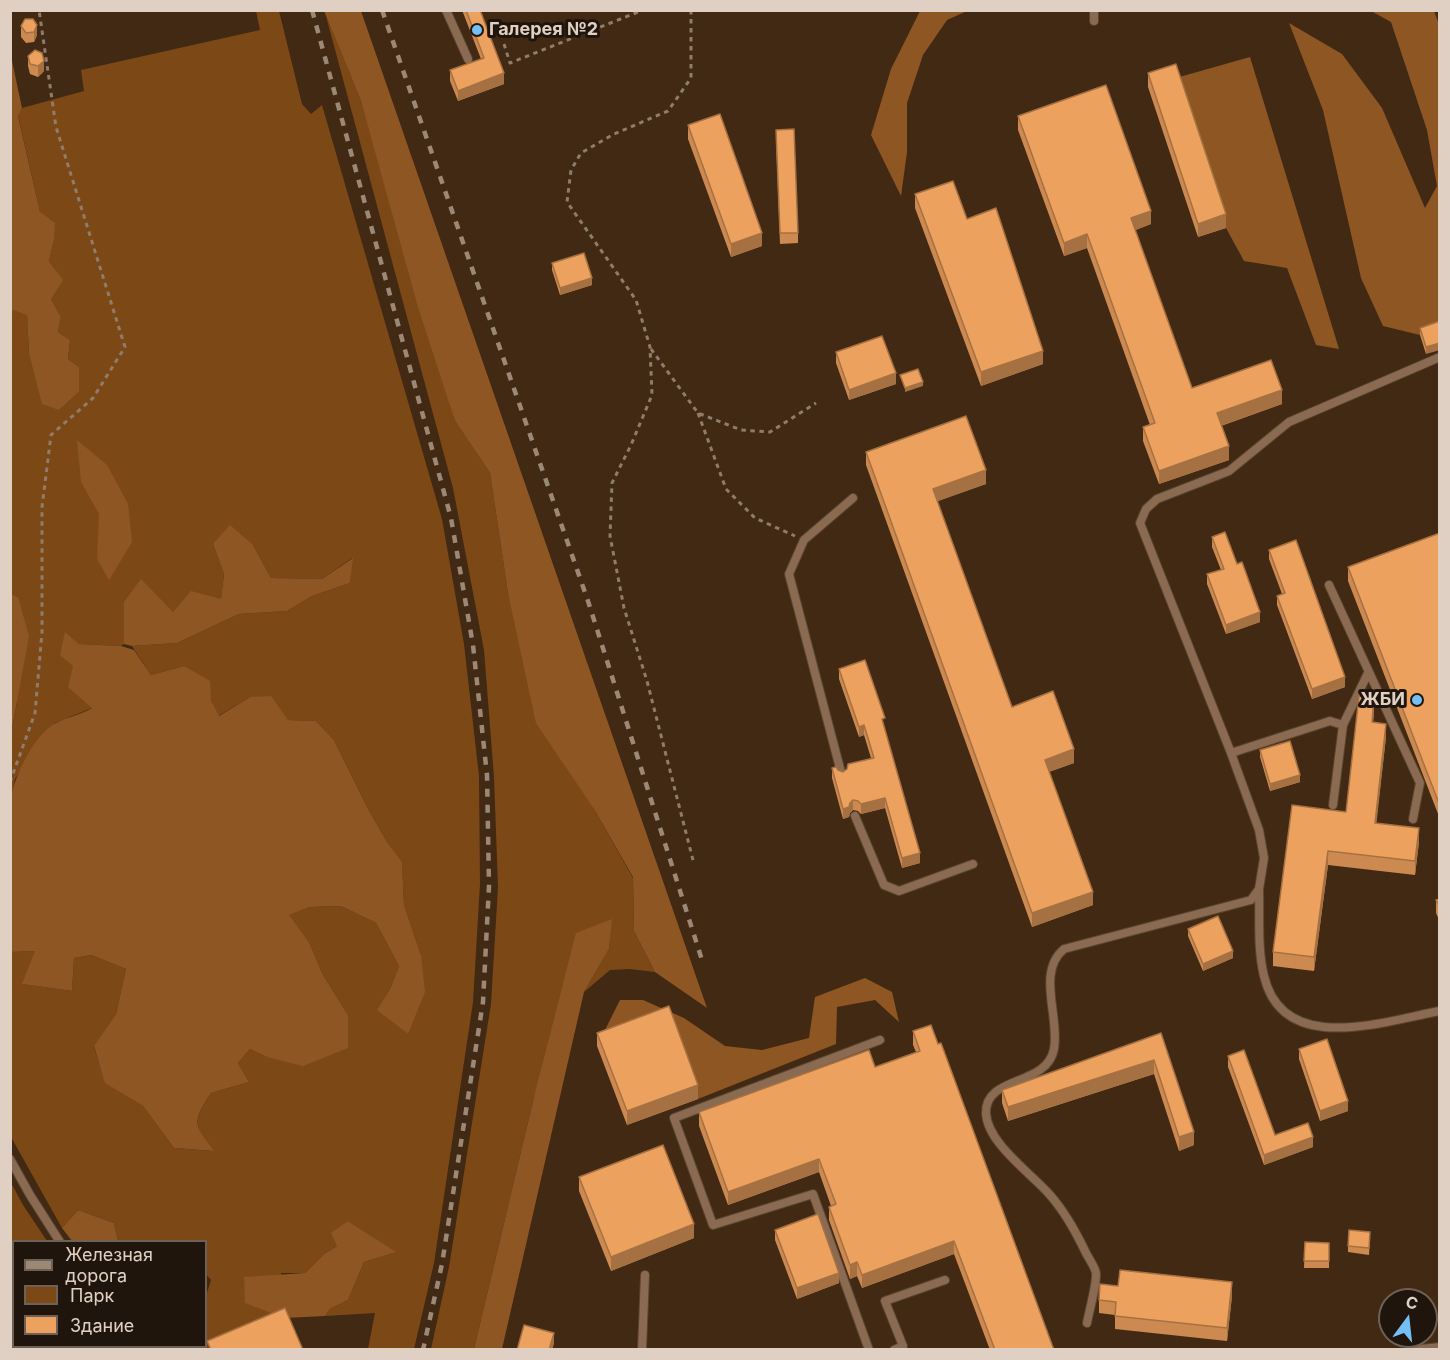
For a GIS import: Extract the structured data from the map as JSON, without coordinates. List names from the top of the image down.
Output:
{
  "places": ["Галерея №2", "ЖБИ"],
  "legend": ["Железная дорога", "Парк", "Здание"],
  "north": "top"
}
